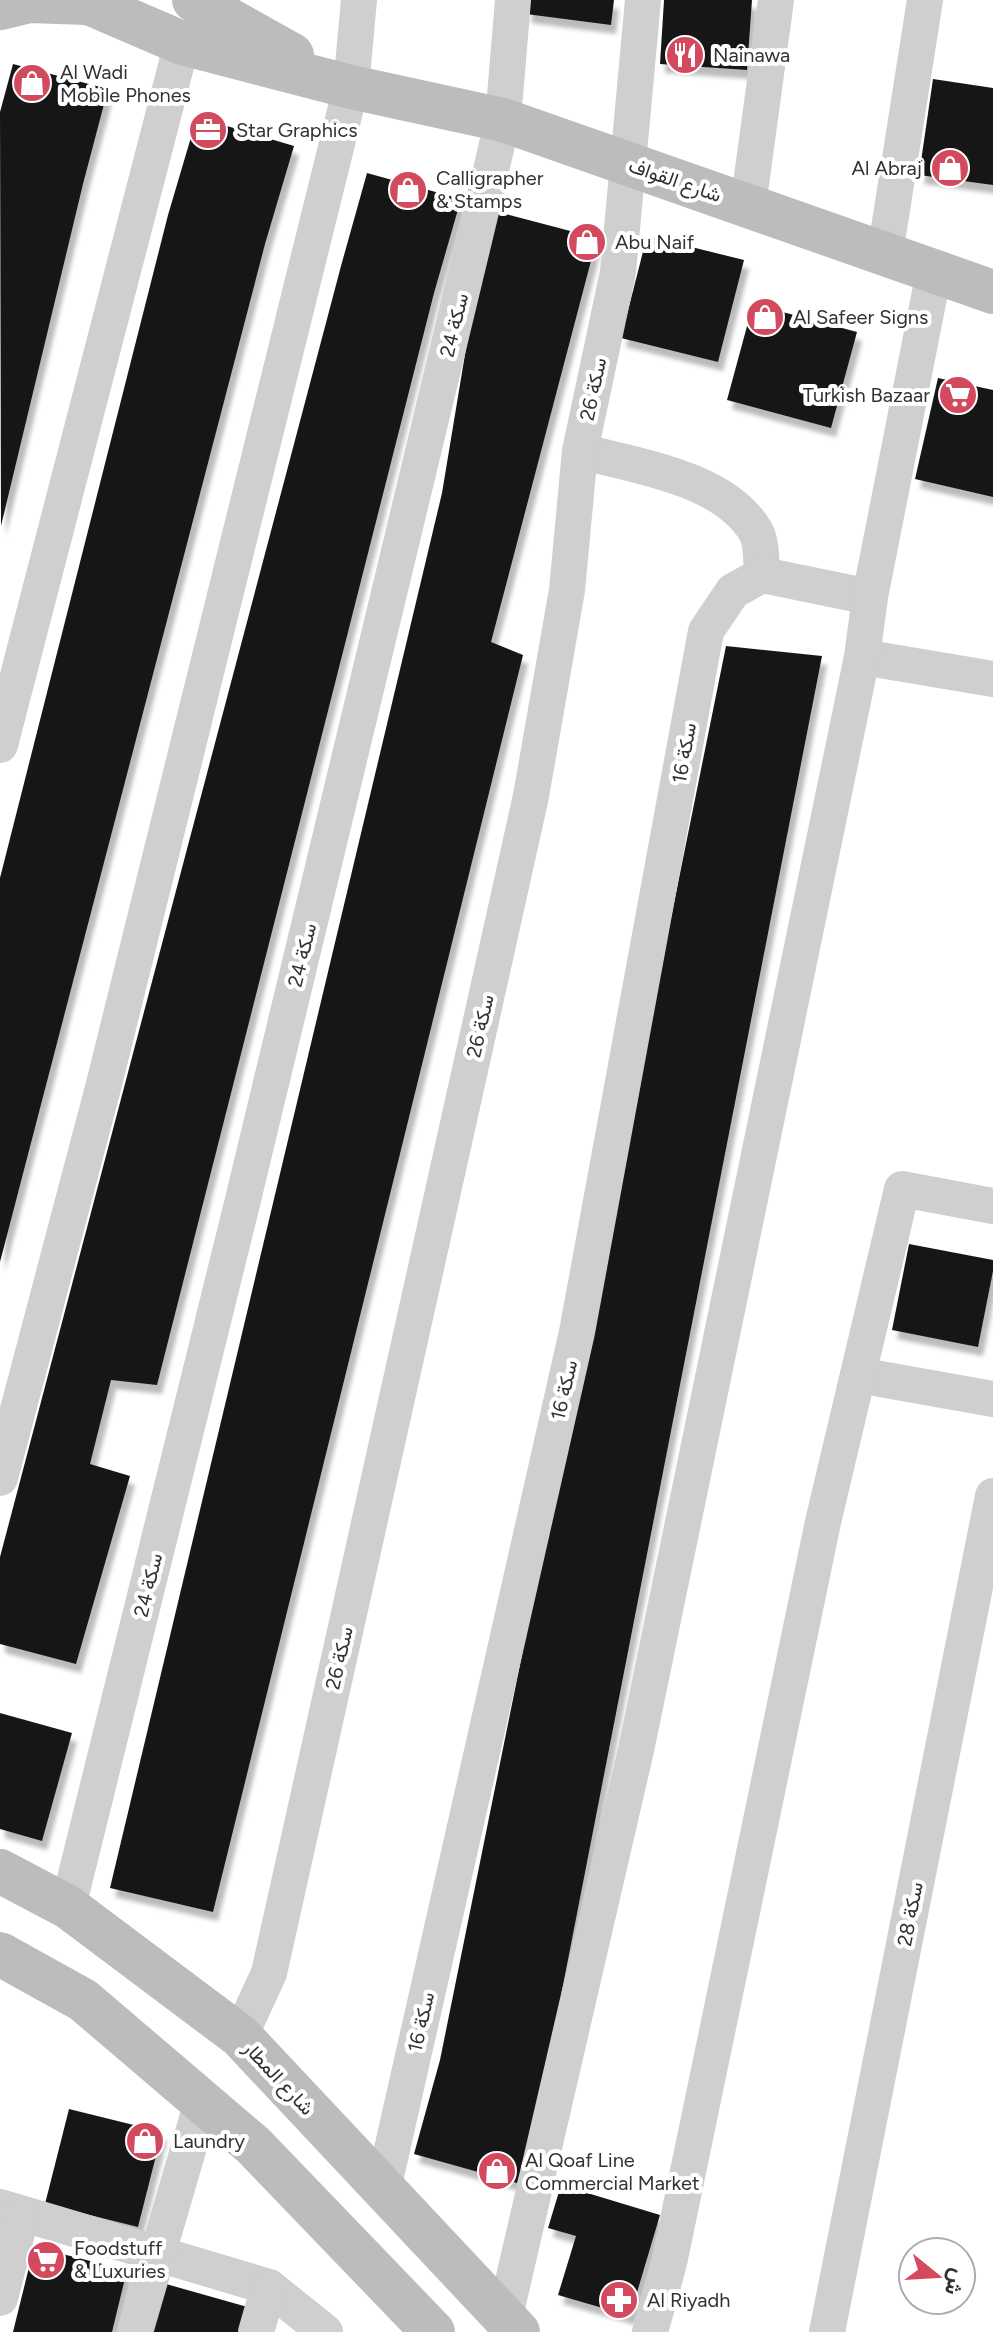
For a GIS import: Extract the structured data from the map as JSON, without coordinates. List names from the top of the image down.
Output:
{
  "streets": {
    "street": [
      "شارع القواف",
      "سكة 24",
      "سكة 26",
      "سكة 16",
      "سكة 28",
      "شارع المطار"
    ]
  },
  "crossings": [
    ["شارع القواف", "سكة 24"],
    ["شارع القواف", "سكة 26"],
    ["سكة 24", "شارع المطار"],
    ["سكة 26", "شارع المطار"],
    ["سكة 16", "شارع المطار"]
  ],
  "places": {
    "restaurant": ["Nainawa"],
    "shop": [
      "Al Wadi Mobile Phones",
      "Al Abraj",
      "Calligrapher & Stamps",
      "Abu Naif",
      "Al Safeer Signs",
      "Laundry",
      "Al Qoaf Line Commercial Market"
    ],
    "office": ["Star Graphics"],
    "supermarket": ["Turkish Bazaar", "Foodstuff & Luxuries"],
    "pharmacy": ["Al Riyadh"]
  },
  "north": "right"
}
